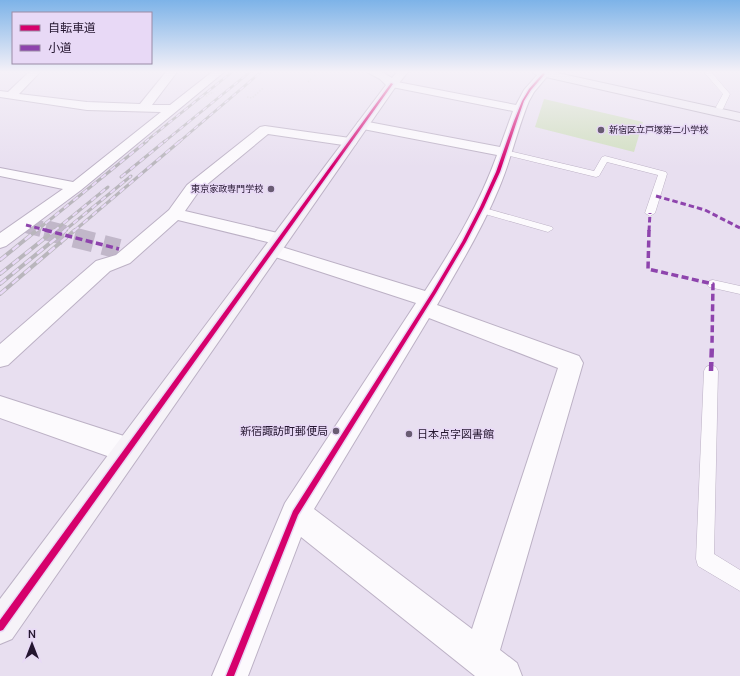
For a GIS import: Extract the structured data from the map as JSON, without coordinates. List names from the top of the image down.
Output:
{
  "places": [
    "新宿区立戸塚第二小学校",
    "東京家政専門学校",
    "新宿諏訪町郵便局",
    "日本点字図書館"
  ],
  "legend": ["自転車道", "小道"],
  "north": "top"
}
